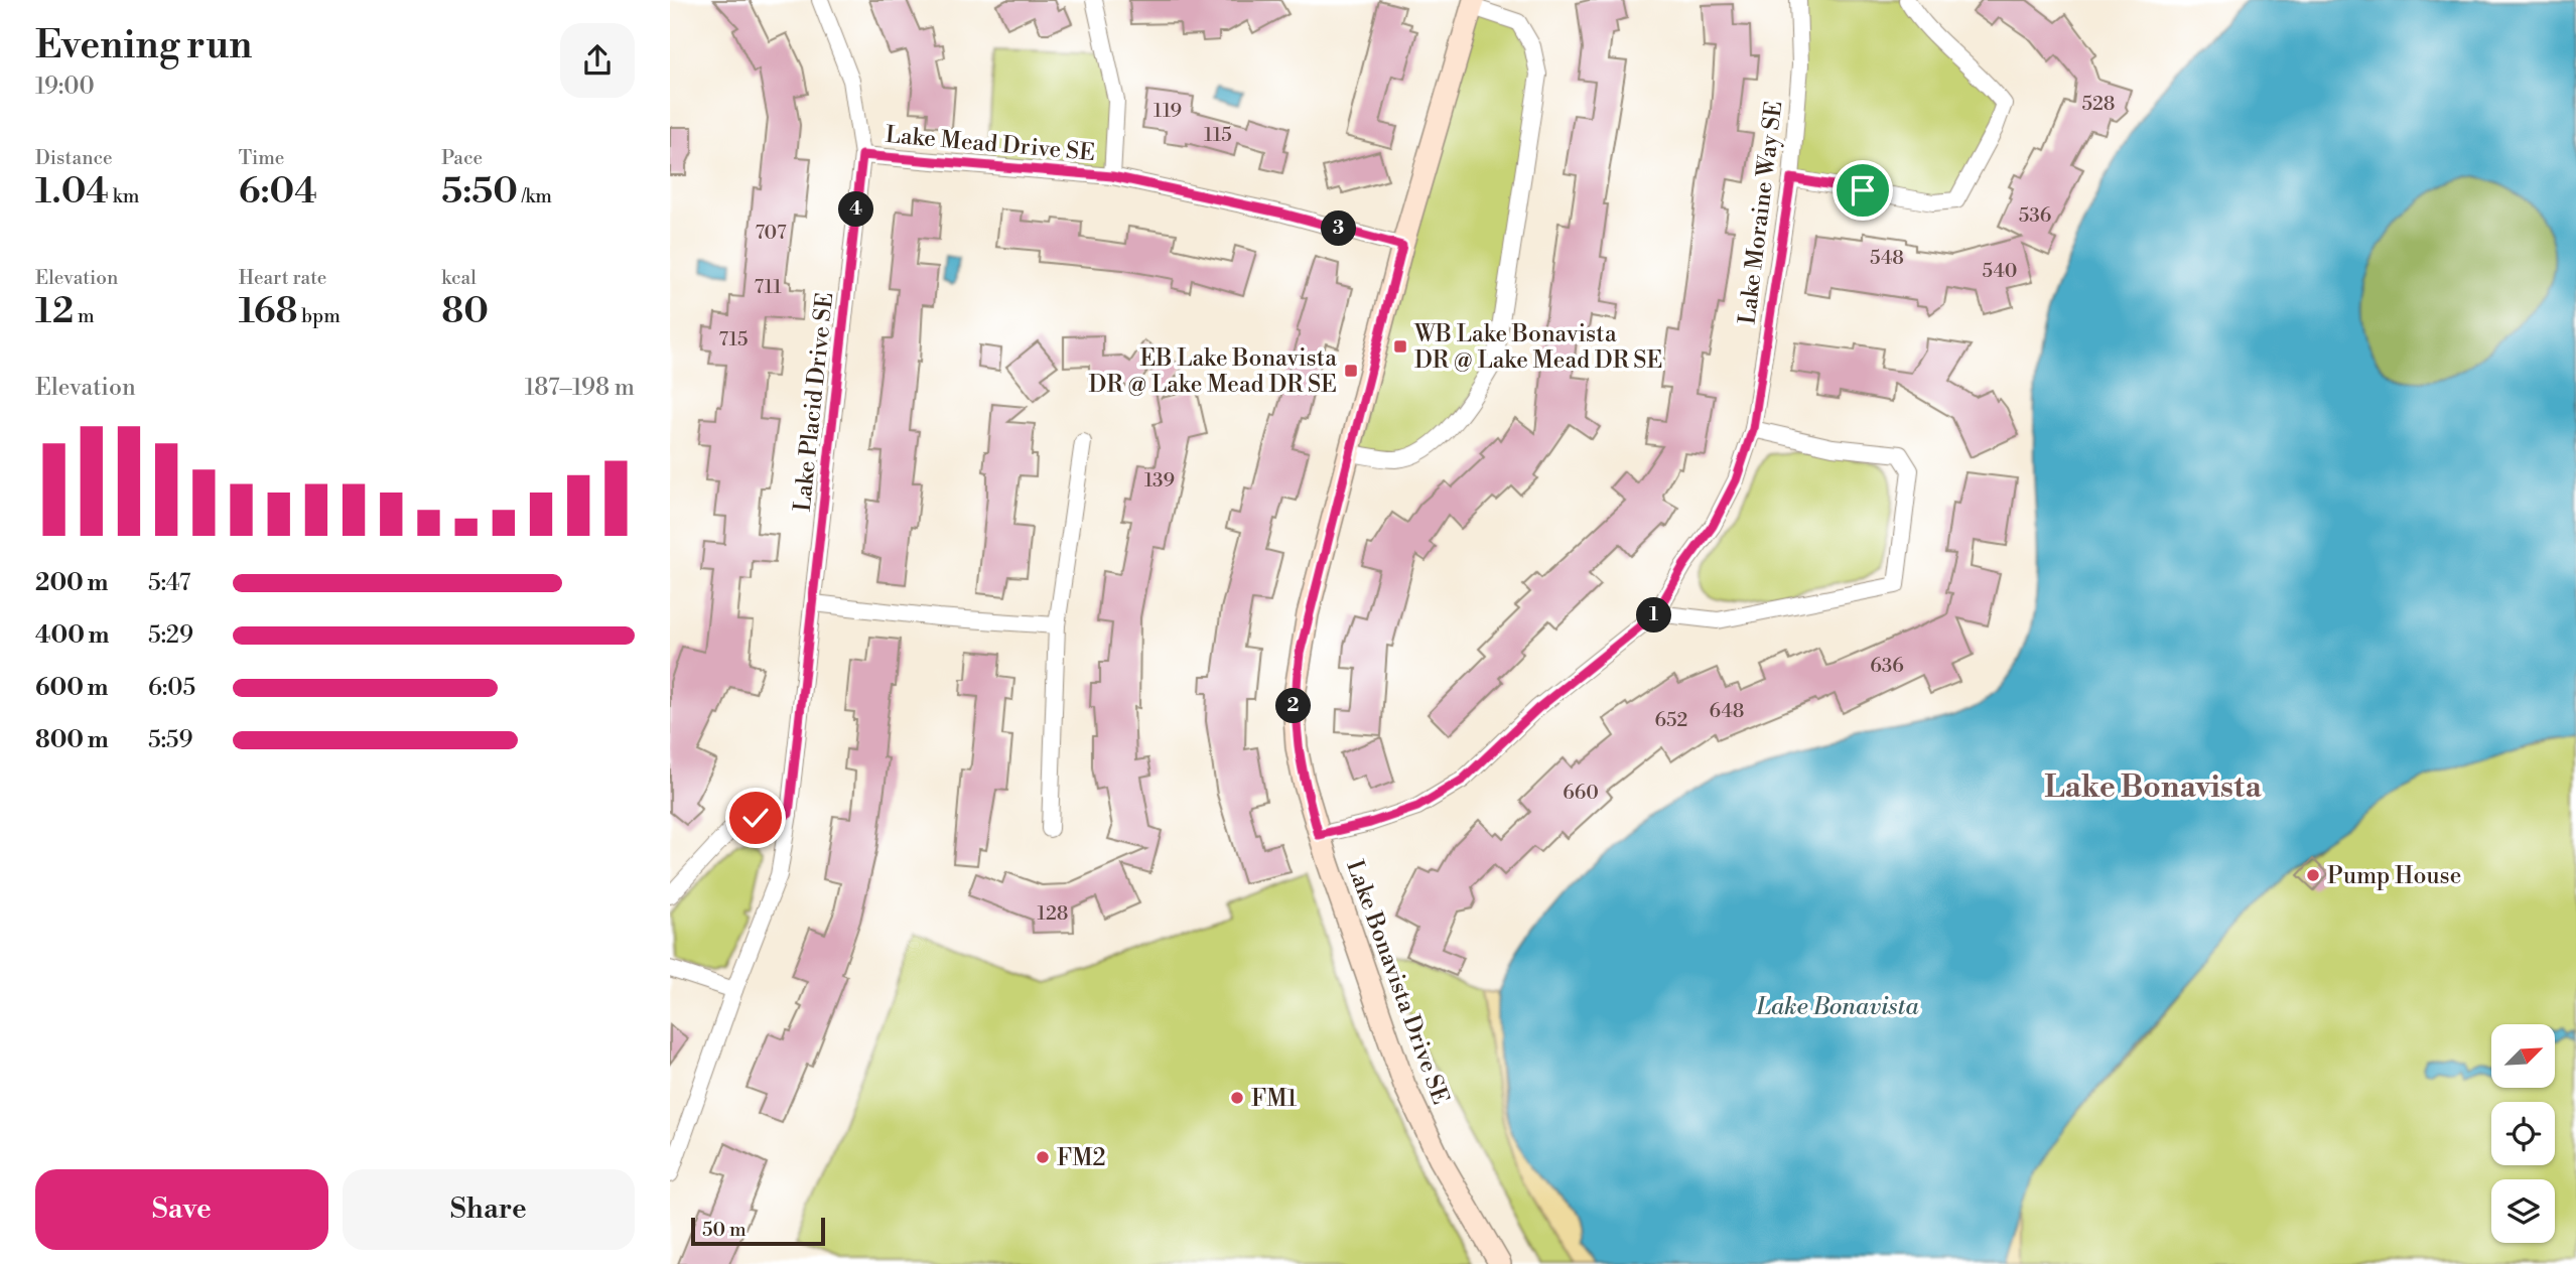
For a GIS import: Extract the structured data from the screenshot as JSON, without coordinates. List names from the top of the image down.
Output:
{
  "streets": {
    "street": [
      "Lake Mead Drive SE",
      "Lake Moraine Way SE",
      "Lake Placid Drive SE",
      "Lake Bonavista Drive SE"
    ]
  },
  "crossings": [
    ["Lake Mead Drive SE", "Lake Placid Drive SE"],
    ["Lake Mead Drive SE", "Lake Bonavista Drive SE"],
    ["Lake Moraine Way SE", "Lake Bonavista Drive SE"]
  ],
  "districts": ["Lake Bonavista"],
  "water": ["Lake Bonavista"],
  "places": {
    "transit": ["WB Lake Bonavista DR @ Lake Mead DR SE", "EB Lake Bonavista DR @ Lake Mead DR SE"],
    "other": ["Pump House", "FM1", "FM2"]
  },
  "house_numbers": [
    "528",
    "119",
    "115",
    "536",
    "707",
    "548",
    "540",
    "711",
    "715",
    "139",
    "636",
    "648",
    "652",
    "660",
    "128"
  ],
  "scale_bar": "50 m",
  "north": "top right",
  "page": {
    "heading": ["Evening run", "19:00"],
    "stats": [
      ["Distance", "1.04 km"],
      ["Time", "6:04"],
      ["Pace", "5:50 /km"],
      ["Elevation", "12 m"],
      ["Heart rate", "168 bpm"],
      ["kcal", "80"]
    ],
    "pins": [
      "4",
      "3",
      "1",
      "2"
    ],
    "chart": ["Elevation", "187–198 m"],
    "list": [
      {
        "name": "200 m",
        "note": "5:47"
      },
      {
        "name": "400 m",
        "note": "5:29"
      },
      {
        "name": "600 m",
        "note": "6:05"
      },
      {
        "name": "800 m",
        "note": "5:59"
      }
    ],
    "buttons": ["Save", "Share"],
    "scale": "50 m"
  }
}
